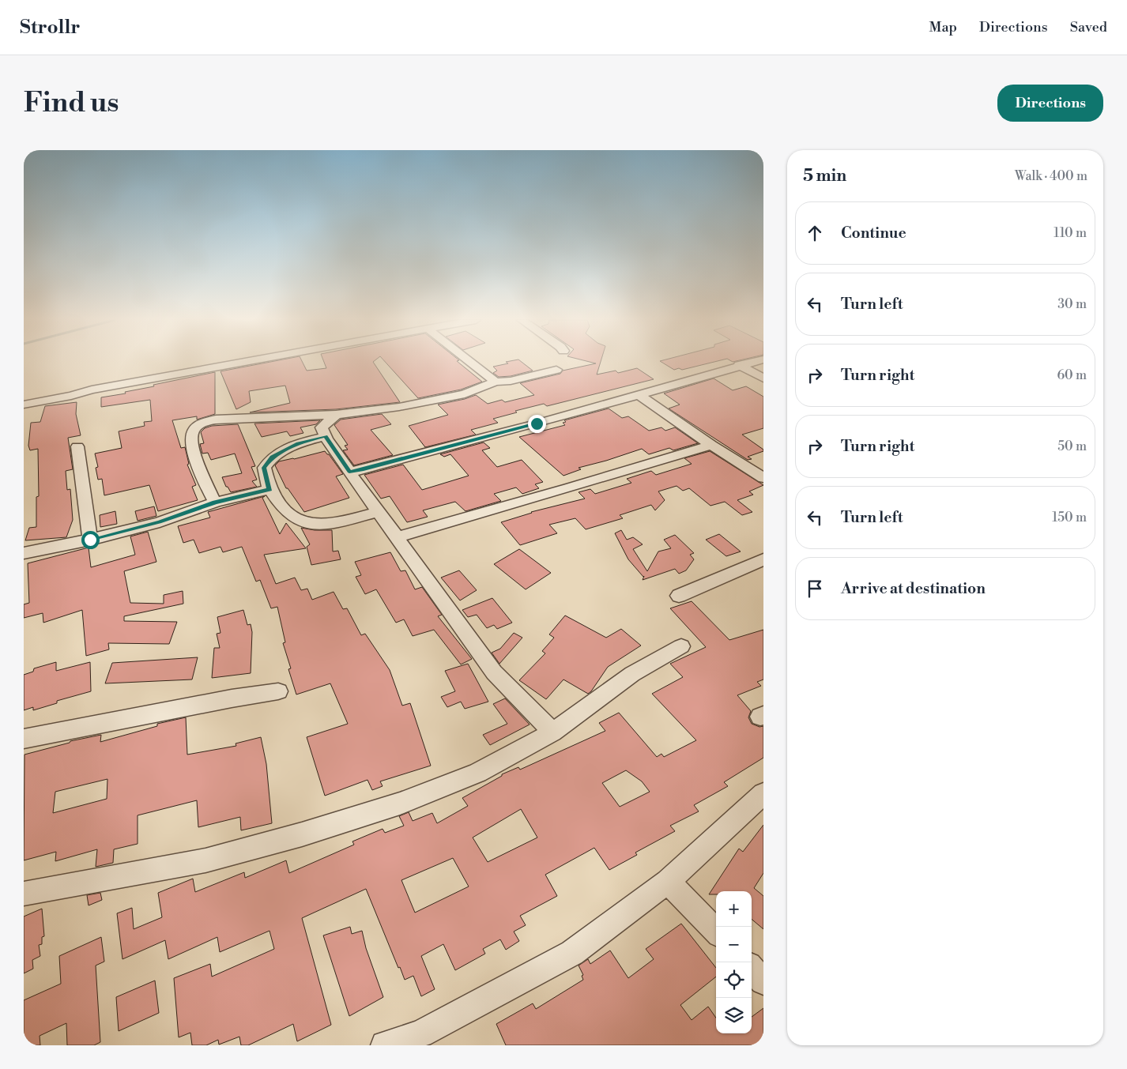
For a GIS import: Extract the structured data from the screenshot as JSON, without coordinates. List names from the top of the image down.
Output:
{
  "page": {
    "header": "Strollr",
    "nav": ["Map", "Directions", "Saved"],
    "buttons": "Directions",
    "title": "Find us",
    "heading": ["5 min", "Walk · 400 m"],
    "list": [
      ["Continue", "110 m"],
      ["Turn left", "30 m"],
      ["Turn right", "60 m"],
      ["Turn right", "50 m"],
      ["Turn left", "150 m"],
      "Arrive at destination"
    ],
    "map_buttons": ["+", "−"]
  }
}
